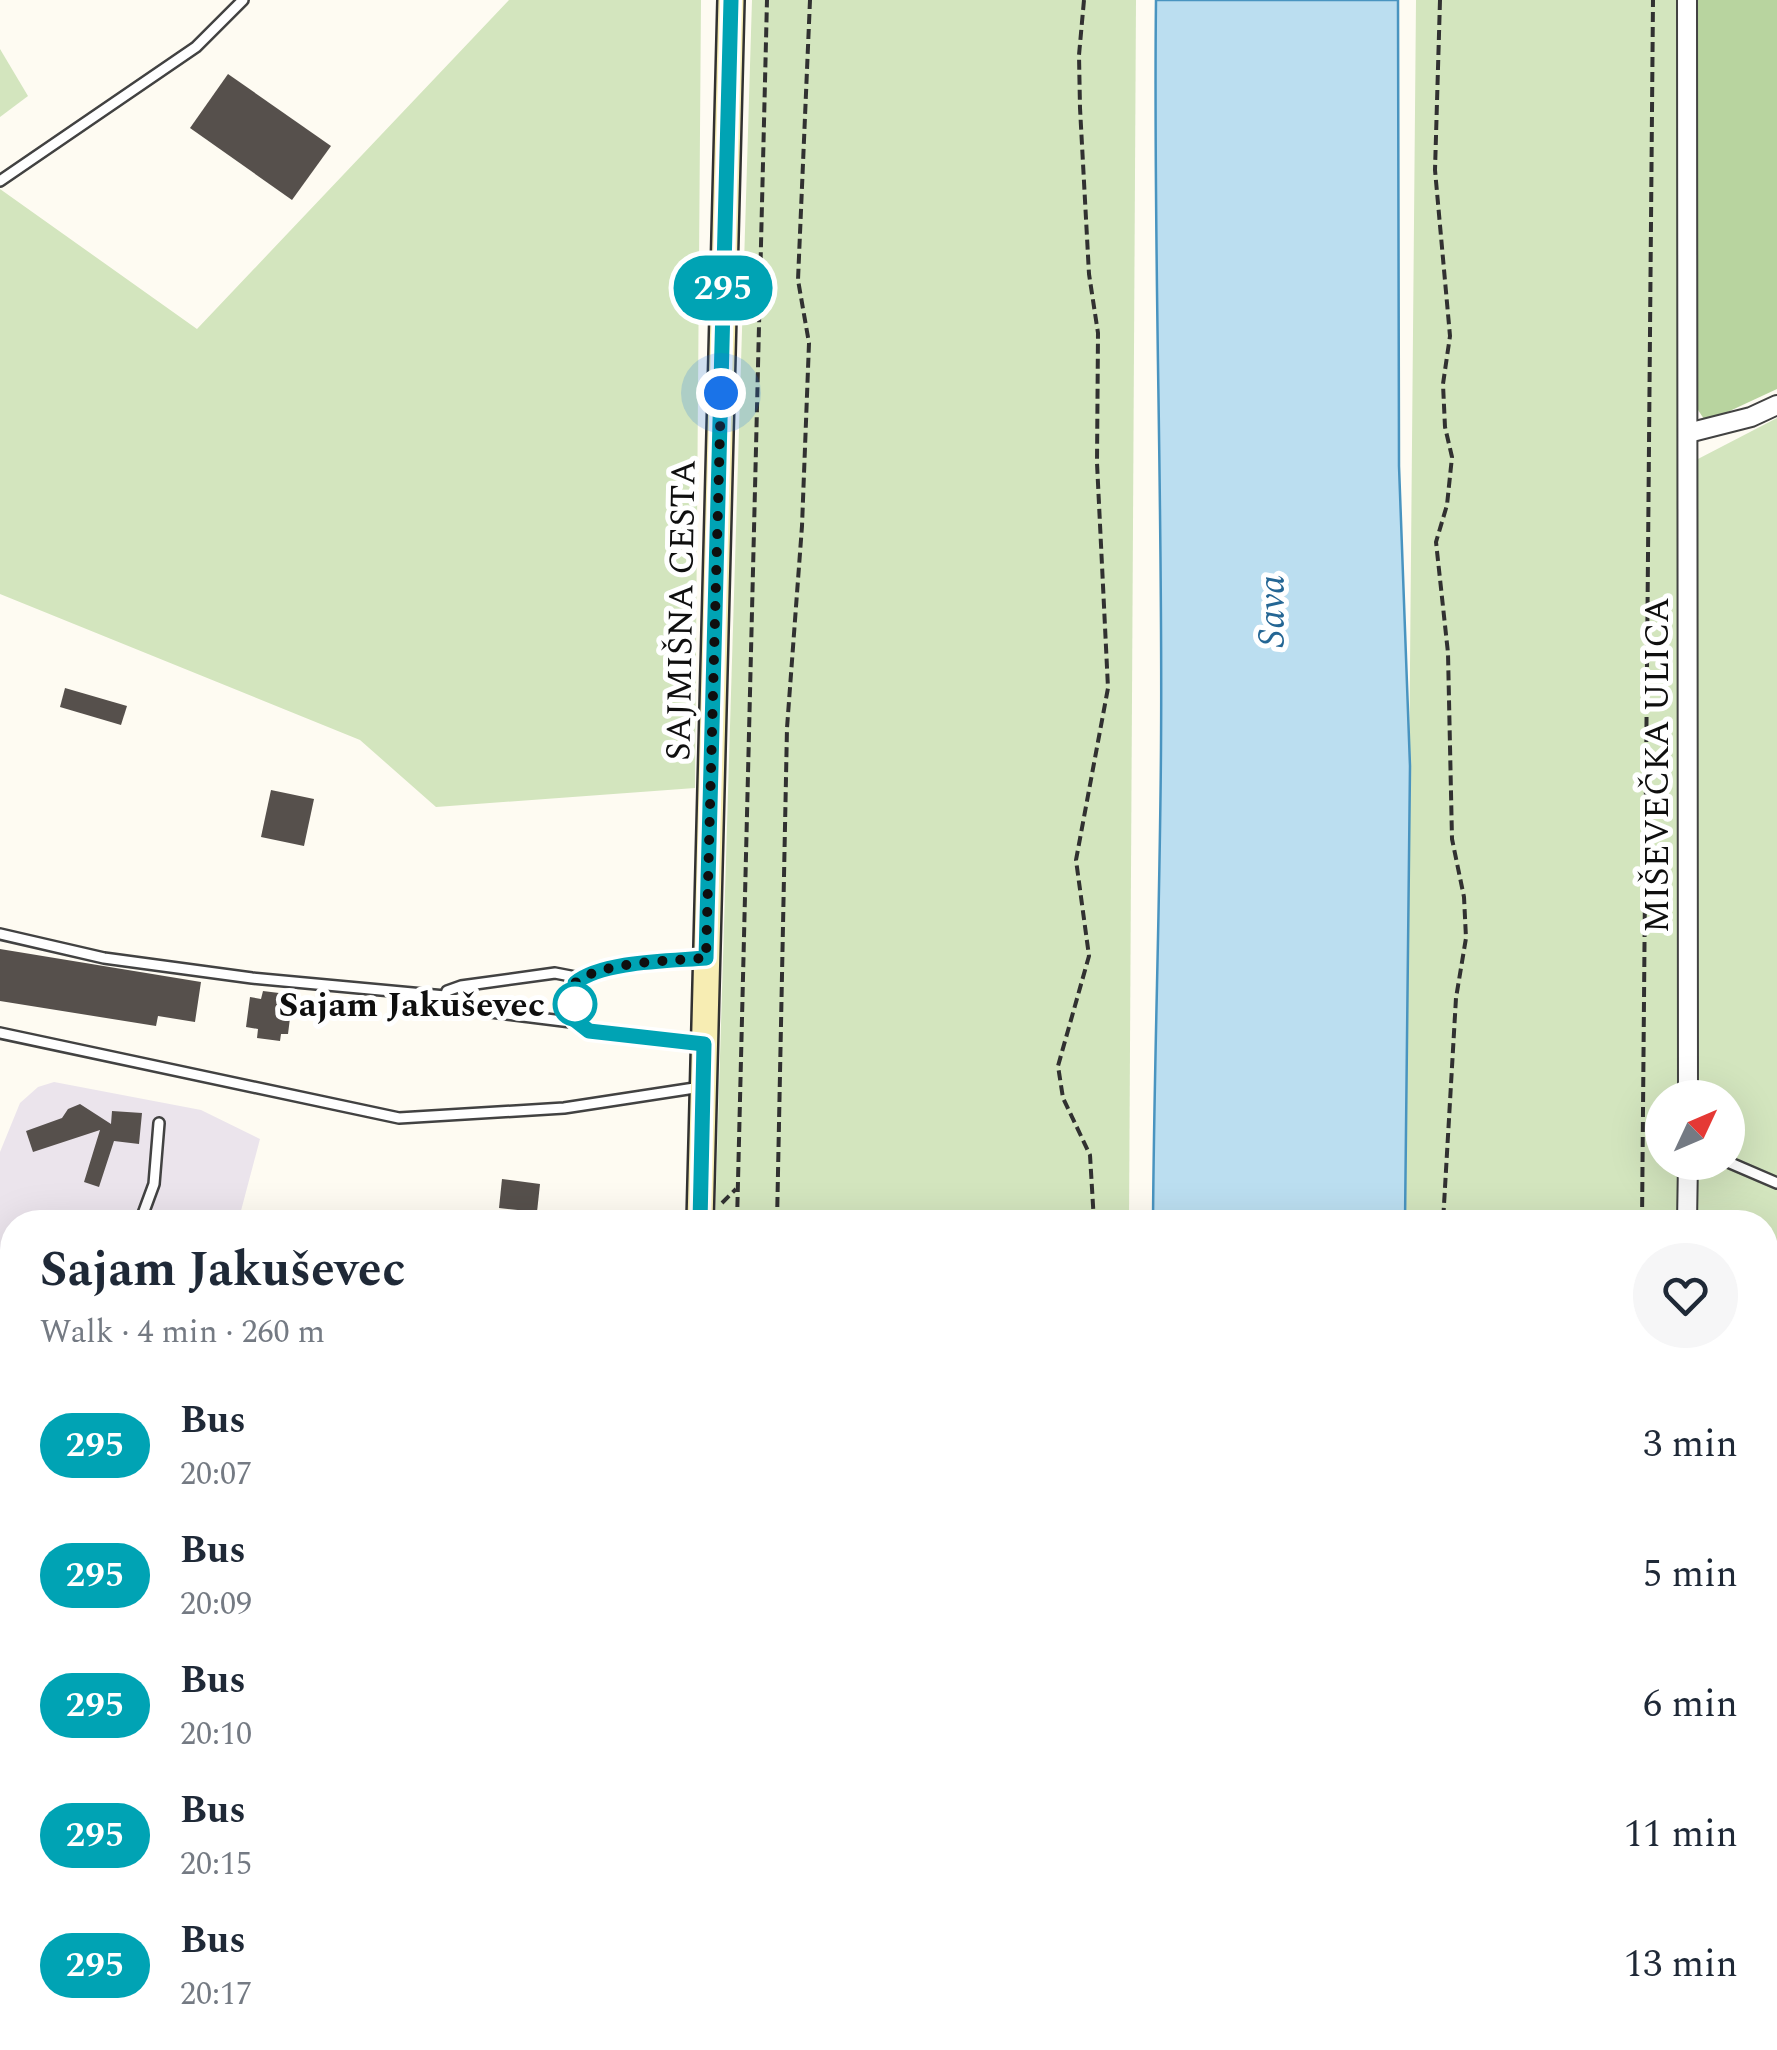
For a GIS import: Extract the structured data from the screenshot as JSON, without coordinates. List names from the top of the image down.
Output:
{
  "streets": {
    "street": ["SAJMIŠNA CESTA", "MIŠEVEČKA ULICA"]
  },
  "water": ["Sava"],
  "places": ["Sajam Jakuševec"],
  "lines": ["bus line 295"],
  "north": "top right",
  "page": {
    "on_map": "295",
    "heading": ["Sajam Jakuševec", "Walk · 4 min · 260 m"],
    "list": [
      {
        "mark": "295",
        "name": "Bus",
        "note": "20:07",
        "value": "3 min"
      },
      {
        "mark": "295",
        "name": "Bus",
        "note": "20:09",
        "value": "5 min"
      },
      {
        "mark": "295",
        "name": "Bus",
        "note": "20:10",
        "value": "6 min"
      },
      {
        "mark": "295",
        "name": "Bus",
        "note": "20:15",
        "value": "11 min"
      },
      {
        "mark": "295",
        "name": "Bus",
        "note": "20:17",
        "value": "13 min"
      }
    ]
  }
}
